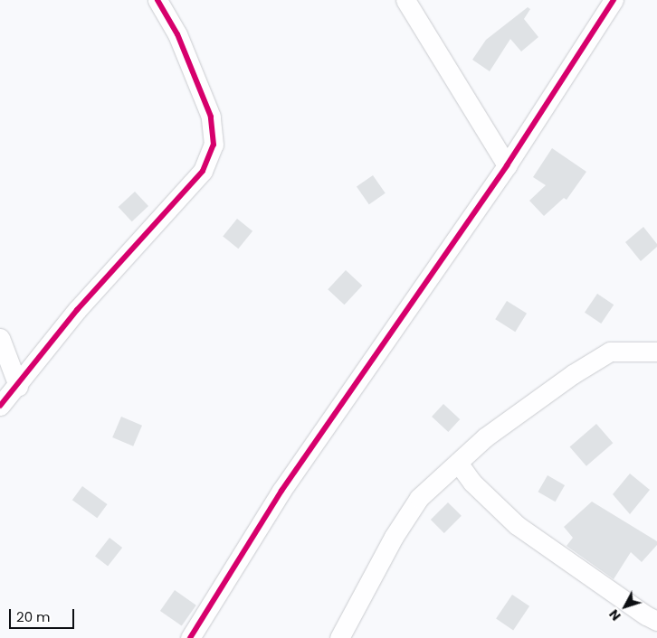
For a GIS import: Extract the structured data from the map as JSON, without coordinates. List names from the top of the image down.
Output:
{
  "scale_bar": "20 m",
  "north": "bottom left"
}
